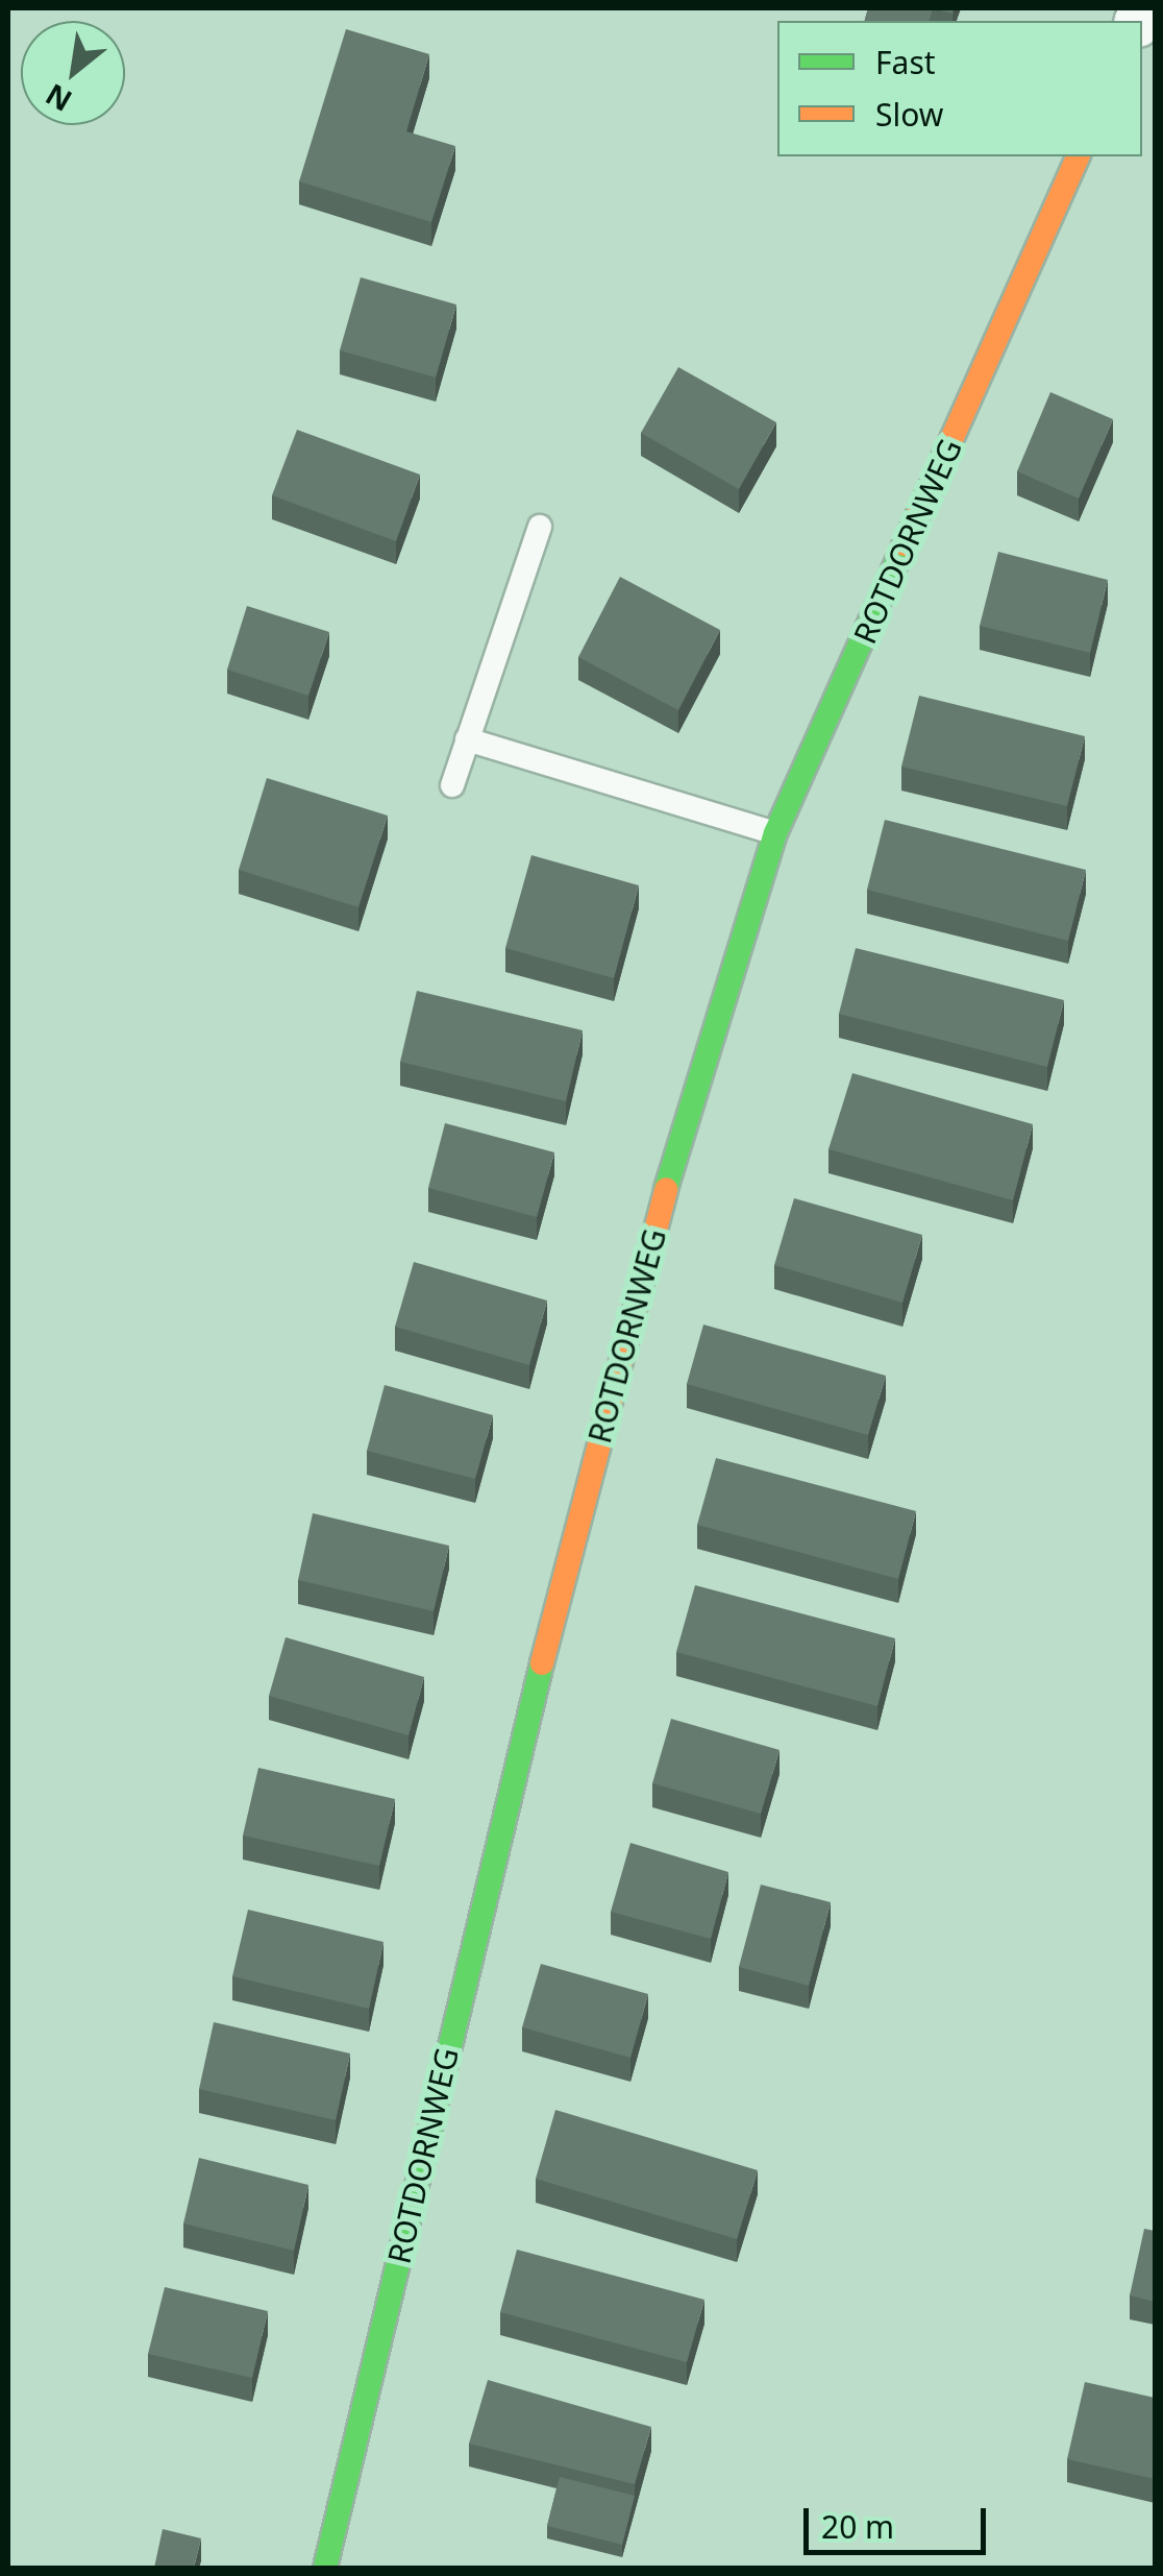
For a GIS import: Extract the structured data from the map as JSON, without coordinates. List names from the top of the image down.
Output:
{
  "streets": {
    "street": ["ROTDORNWEG"]
  },
  "legend": ["Fast", "Slow"],
  "scale_bar": "20 m",
  "north": "bottom left"
}
